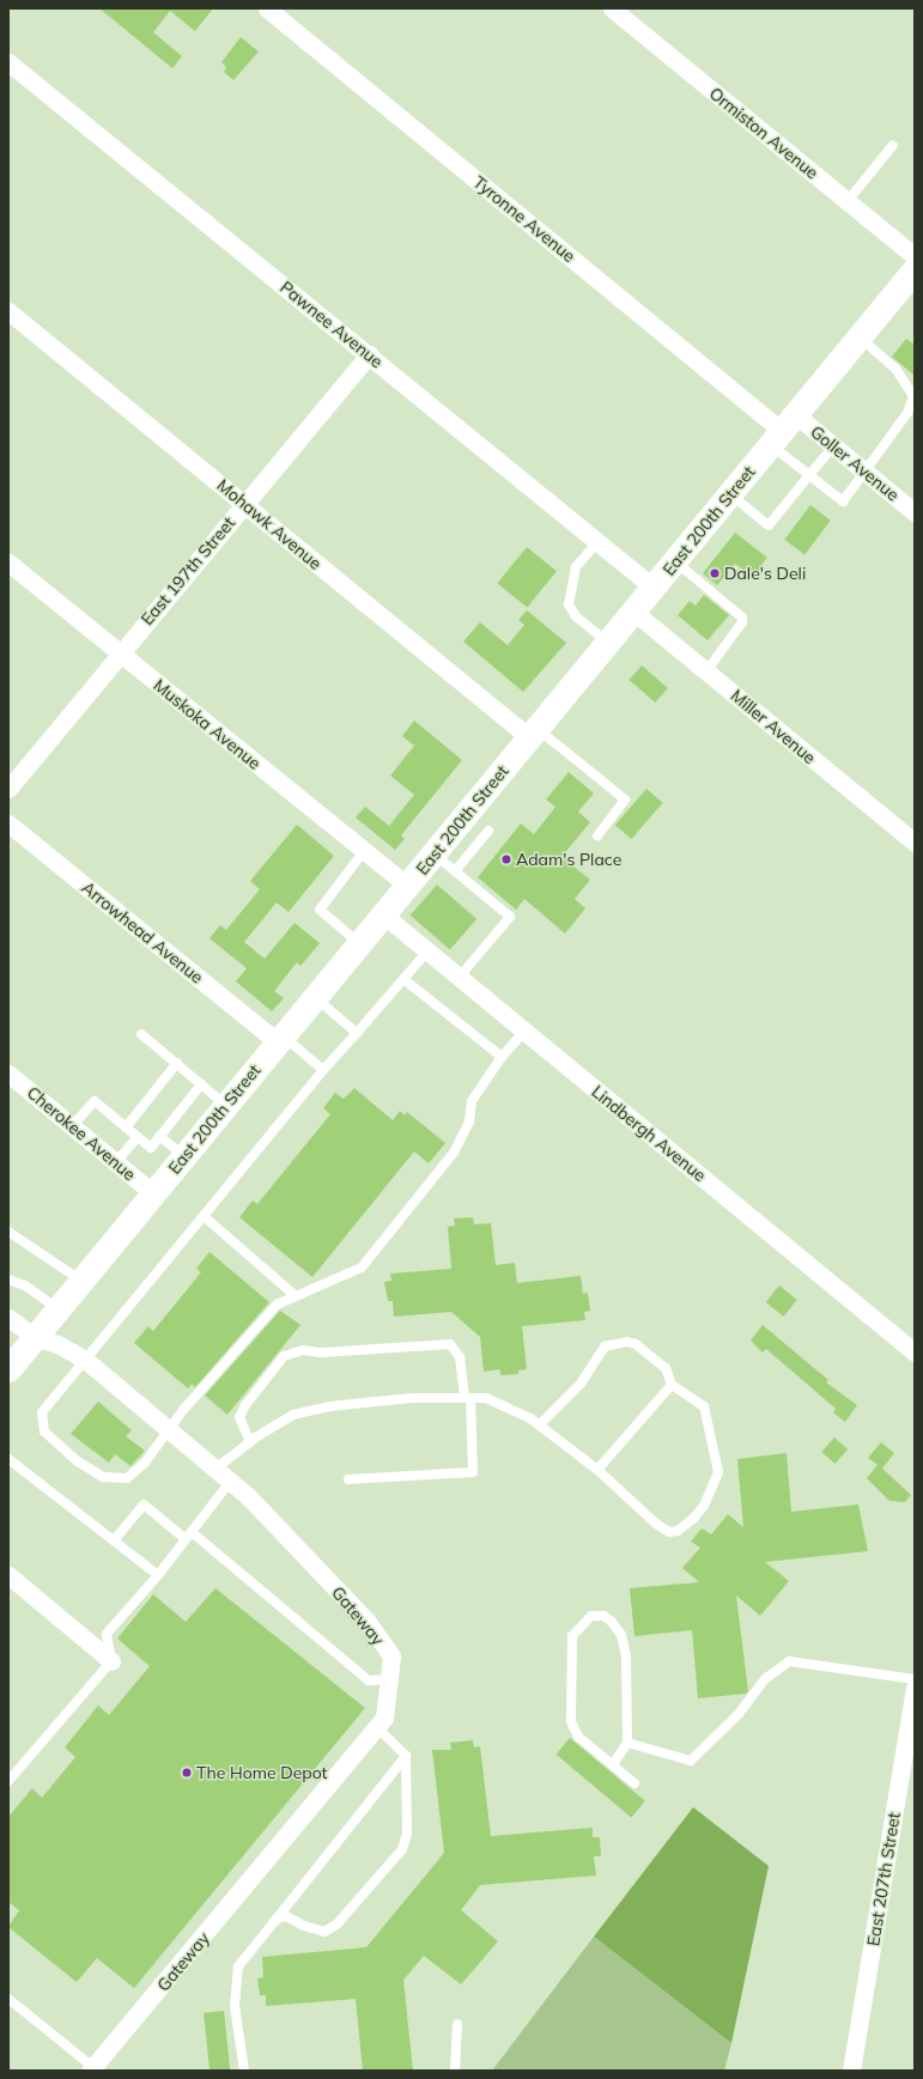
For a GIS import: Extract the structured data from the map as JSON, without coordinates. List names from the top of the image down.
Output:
{
  "streets": {
    "street": [
      "Ormiston Avenue",
      "Tyronne Avenue",
      "Pawnee Avenue",
      "Goller Avenue",
      "East 200th Street",
      "Mohawk Avenue",
      "East 197th Street",
      "Muskoka Avenue",
      "Miller Avenue",
      "Arrowhead Avenue",
      "Cherokee Avenue",
      "Lindbergh Avenue",
      "Gateway",
      "East 207th Street"
    ]
  },
  "crossings": [
    ["Tyronne Avenue", "Goller Avenue"],
    ["Tyronne Avenue", "East 200th Street"],
    ["Pawnee Avenue", "East 200th Street"],
    ["Pawnee Avenue", "East 197th Street"],
    ["Goller Avenue", "East 200th Street"],
    ["East 200th Street", "Mohawk Avenue"],
    ["East 200th Street", "Muskoka Avenue"],
    ["East 200th Street", "Miller Avenue"],
    ["East 200th Street", "Arrowhead Avenue"],
    ["East 200th Street", "Cherokee Avenue"],
    ["East 200th Street", "Lindbergh Avenue"],
    ["East 200th Street", "Gateway"],
    ["Mohawk Avenue", "East 197th Street"],
    ["East 197th Street", "Muskoka Avenue"]
  ],
  "places": ["Dale's Deli", "Adam's Place", "The Home Depot"]
}
